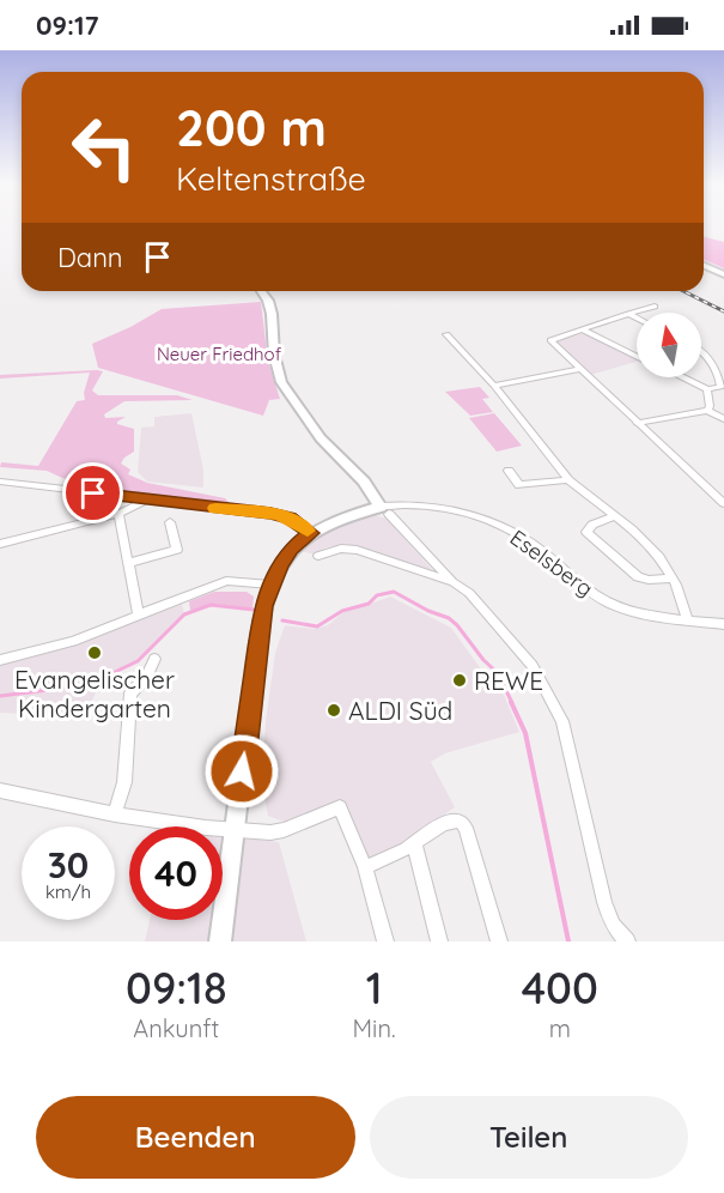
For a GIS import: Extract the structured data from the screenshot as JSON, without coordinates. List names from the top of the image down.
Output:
{
  "streets": {
    "street": ["Eselsberg"]
  },
  "parks": ["Neuer Friedhof"],
  "places": ["Evangelischer Kindergarten", "REWE", "ALDI Süd"],
  "north": "top",
  "page": {
    "status": "09:17",
    "turn": ["200 m", "Keltenstraße"],
    "then": "Dann",
    "speed": "30 km/h",
    "limit": "40",
    "eta": [
      "09:18",
      "Ankunft",
      "1",
      "Min.",
      "400",
      "m"
    ],
    "buttons": ["Beenden", "Teilen"]
  }
}
